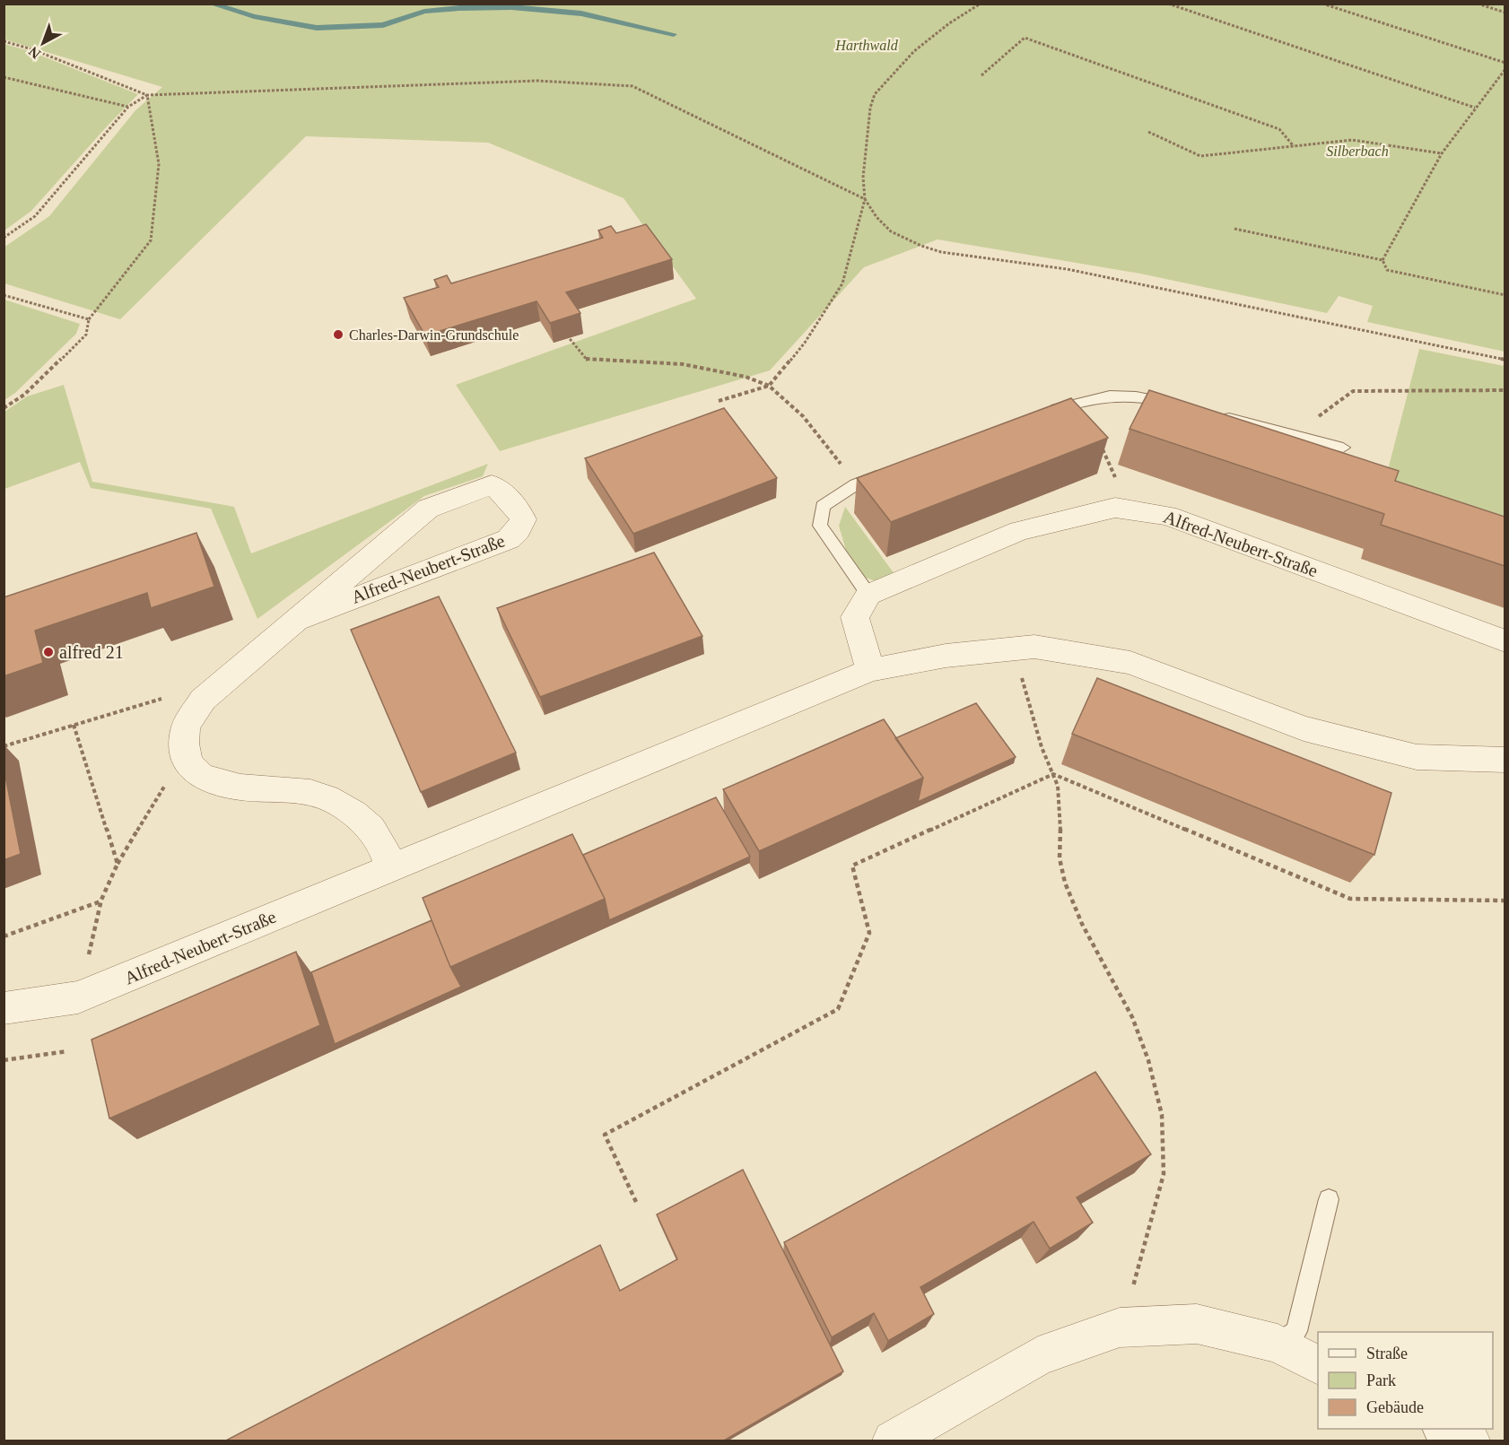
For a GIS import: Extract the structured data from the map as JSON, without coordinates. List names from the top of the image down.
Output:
{
  "streets": {
    "street": ["Alfred-Neubert-Straße"]
  },
  "parks": ["Harthwald", "Silberbach"],
  "places": ["Charles-Darwin-Grundschule", "alfred 21"],
  "legend": ["Straße", "Park", "Gebäude"],
  "north": "bottom left"
}
